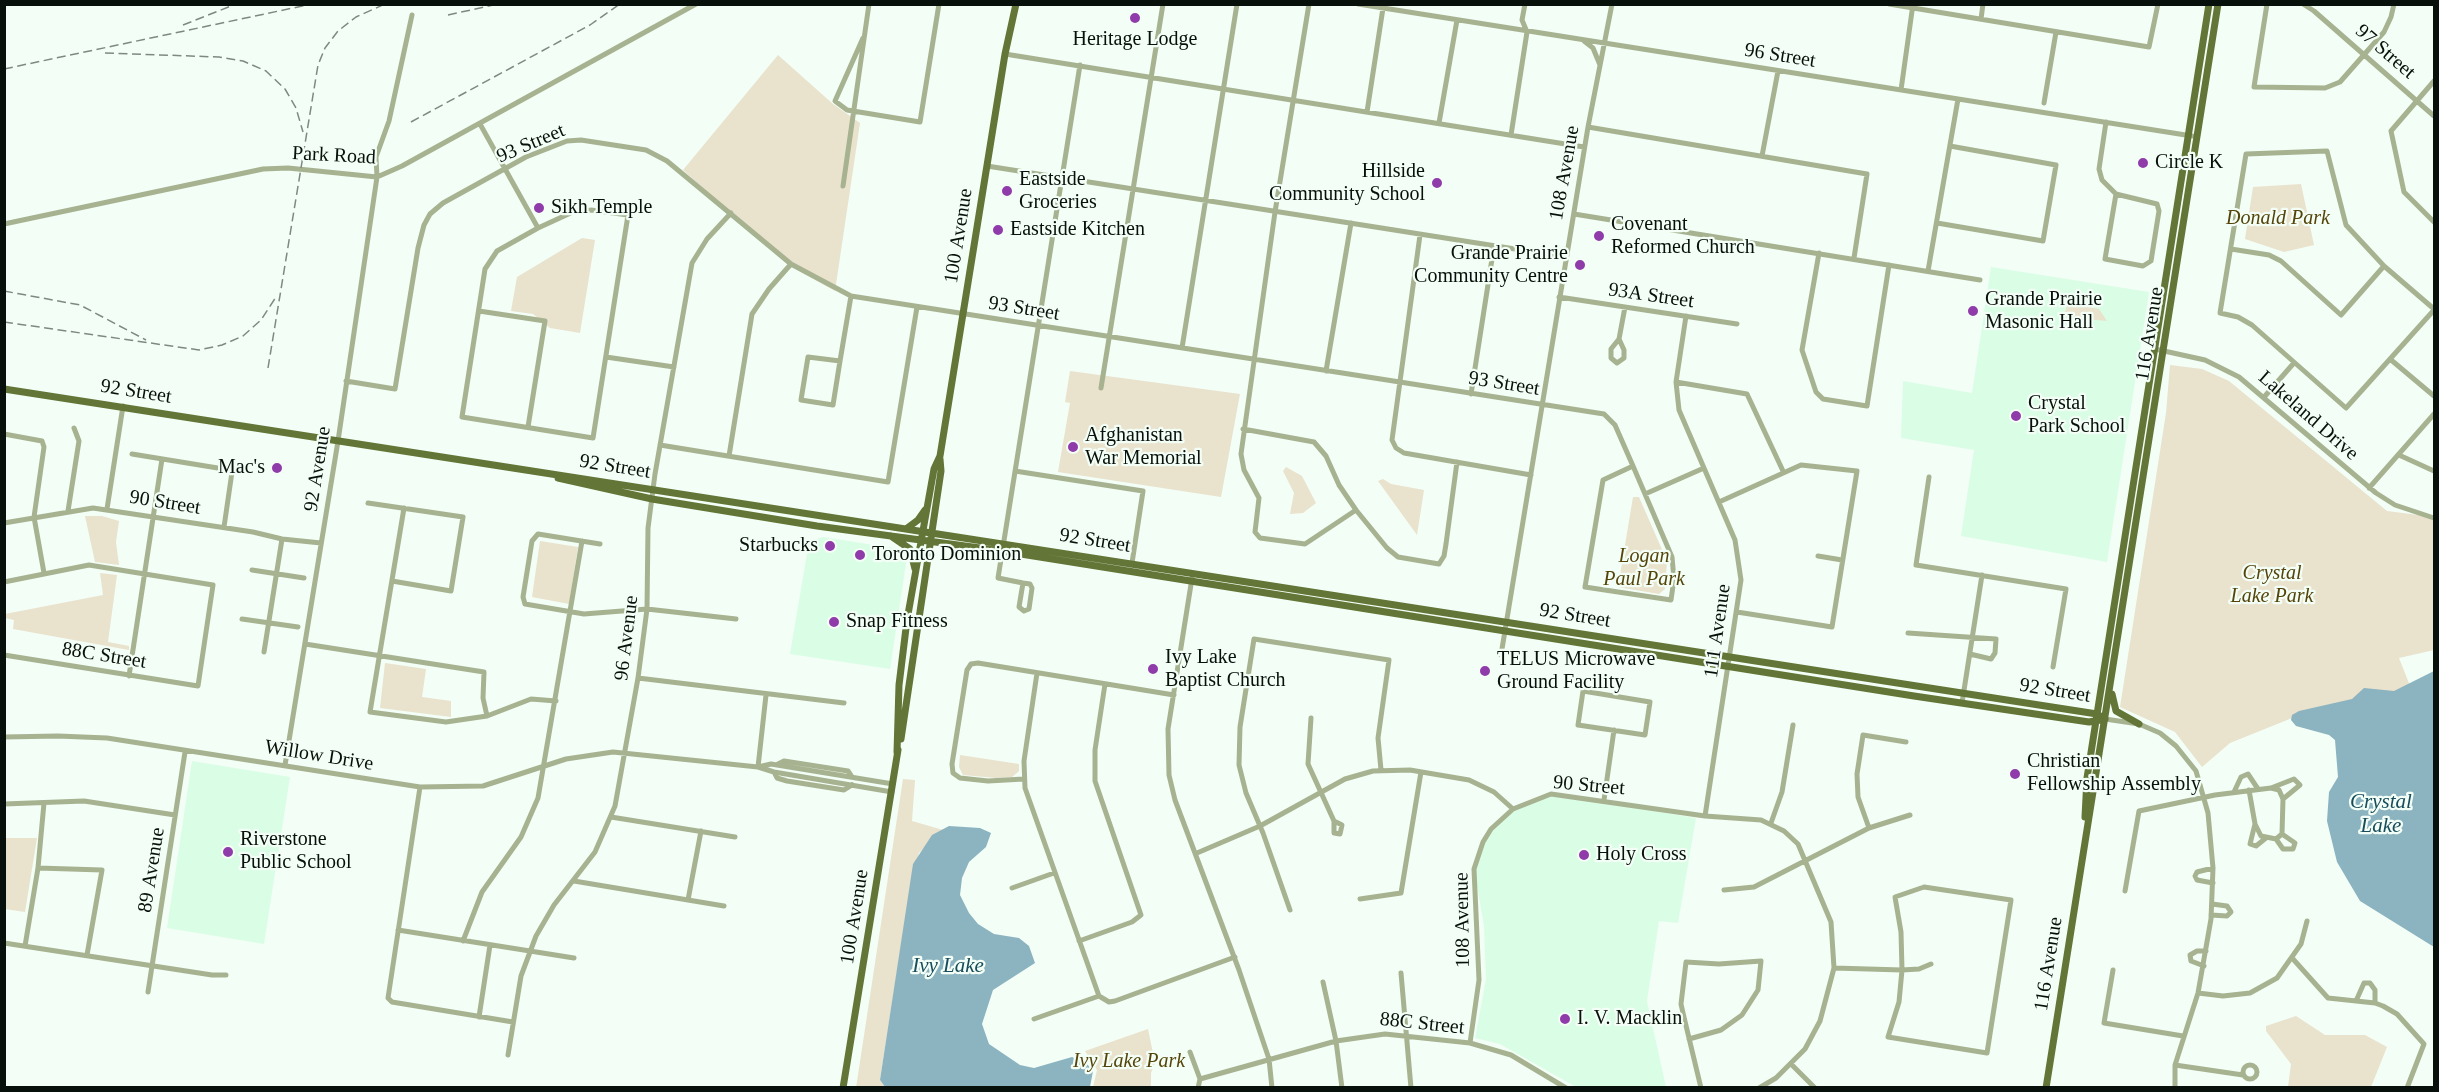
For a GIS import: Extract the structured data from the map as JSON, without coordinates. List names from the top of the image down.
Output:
{
  "streets": {
    "main road": ["100 Avenue", "116 Avenue", "92 Street"],
    "street": [
      "97 Street",
      "96 Street",
      "93 Street",
      "Park Road",
      "108 Avenue",
      "93A Street",
      "Lakeland Drive",
      "92 Avenue",
      "90 Street",
      "111 Avenue",
      "96 Avenue",
      "88C Street",
      "Willow Drive",
      "89 Avenue"
    ]
  },
  "crossings": [
    ["96 Street", "108 Avenue"],
    ["96 Street", "116 Avenue"],
    ["93 Street", "108 Avenue"],
    ["93 Street", "100 Avenue"],
    ["93 Street", "92 Avenue"],
    ["93 Street", "96 Avenue"],
    ["Park Road", "92 Avenue"],
    ["108 Avenue", "93A Street"],
    ["108 Avenue", "92 Street"],
    ["108 Avenue", "90 Street"],
    ["108 Avenue", "88C Street"],
    ["100 Avenue", "92 Street"],
    ["93A Street", "111 Avenue"],
    ["116 Avenue", "92 Street"],
    ["116 Avenue", "Lakeland Drive"],
    ["92 Street", "92 Avenue"],
    ["92 Street", "111 Avenue"],
    ["92 Street", "96 Avenue"],
    ["92 Avenue", "90 Street"],
    ["92 Avenue", "Willow Drive"],
    ["90 Street", "111 Avenue"],
    ["96 Avenue", "Willow Drive"],
    ["Willow Drive", "89 Avenue"]
  ],
  "water": ["Crystal Lake", "Ivy Lake"],
  "parks": [
    "Donald Park",
    "Logan Paul Park",
    "Crystal Lake Park",
    "Ivy Lake Park"
  ],
  "places": [
    "Heritage Lodge",
    "Circle K",
    "Hillside Community School",
    "Eastside Groceries",
    "Sikh Temple",
    "Eastside Kitchen",
    "Covenant Reformed Church",
    "Grande Prairie Community Centre",
    "Grande Prairie Masonic Hall",
    "Crystal Park School",
    "Afghanistan War Memorial",
    "Mac's",
    "Starbucks",
    "Toronto Dominion",
    "Snap Fitness",
    "Ivy Lake Baptist Church",
    "TELUS Microwave Ground Facility",
    "Christian Fellowship Assembly",
    "Riverstone Public School",
    "Holy Cross",
    "I. V. Macklin"
  ]
}
